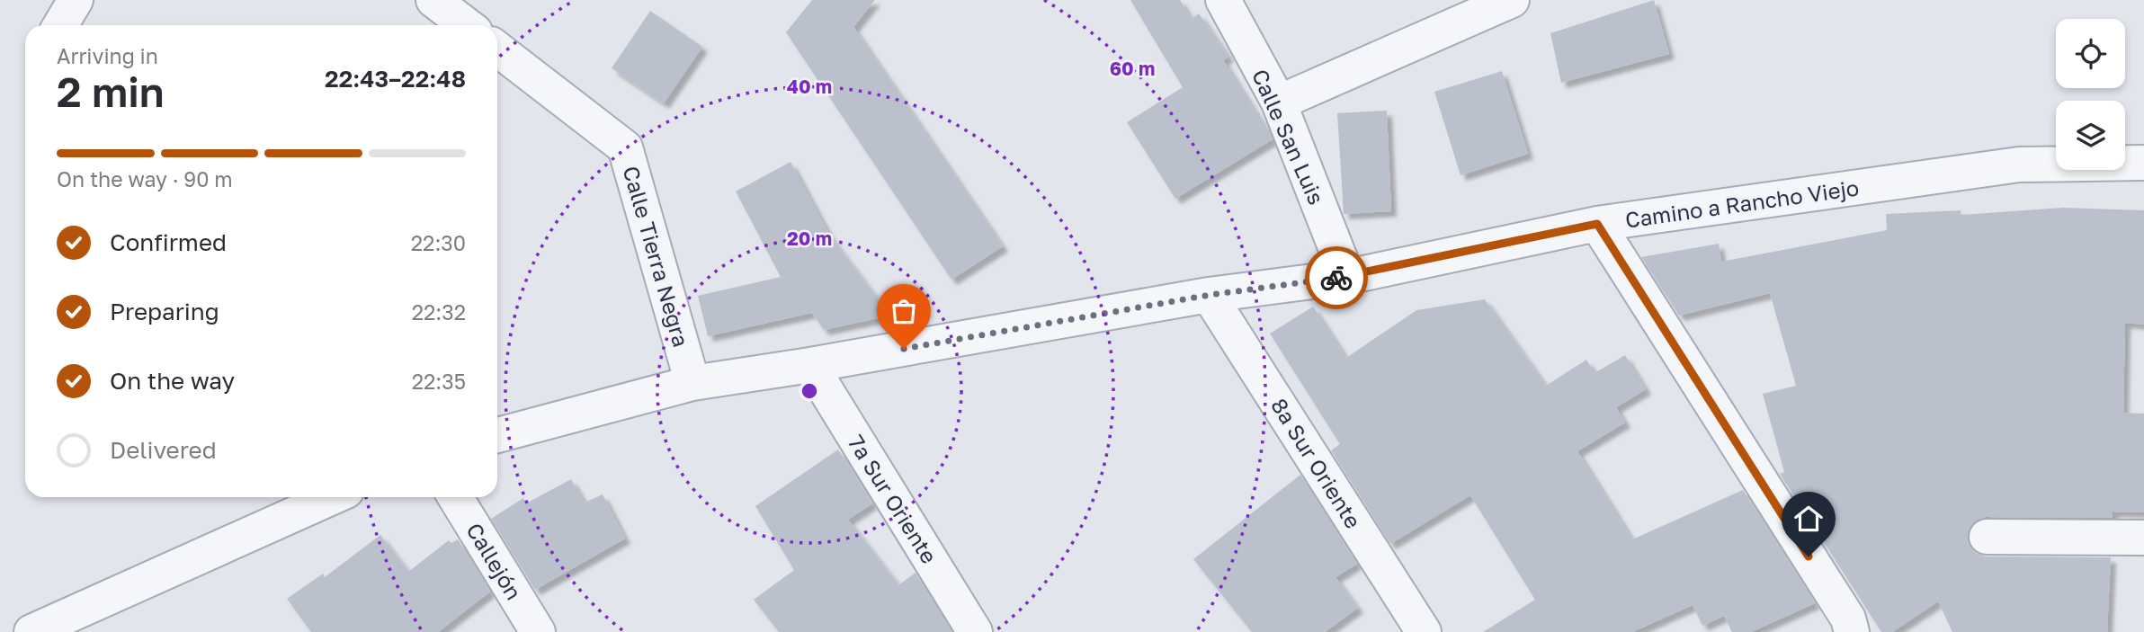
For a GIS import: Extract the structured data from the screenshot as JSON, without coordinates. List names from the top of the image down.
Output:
{
  "streets": {
    "street": [
      "Calle San Luis",
      "Camino a Rancho Viejo",
      "Calle Tierra Negra",
      "8a Sur Oriente",
      "7a Sur Oriente",
      "Callejón"
    ]
  },
  "crossings": [
    ["Calle San Luis", "Camino a Rancho Viejo"],
    ["Camino a Rancho Viejo", "Calle Tierra Negra"],
    ["Camino a Rancho Viejo", "8a Sur Oriente"],
    ["Camino a Rancho Viejo", "7a Sur Oriente"]
  ],
  "page": {
    "heading": ["2 min", "Arriving in", "22:43–22:48"],
    "bar": "On the way · 90 m",
    "list": [
      ["Confirmed", "22:30"],
      ["Preparing", "22:32"],
      ["On the way", "22:35"],
      "Delivered"
    ]
  },
  "rings": ["60 m", "40 m", "20 m"]
}
